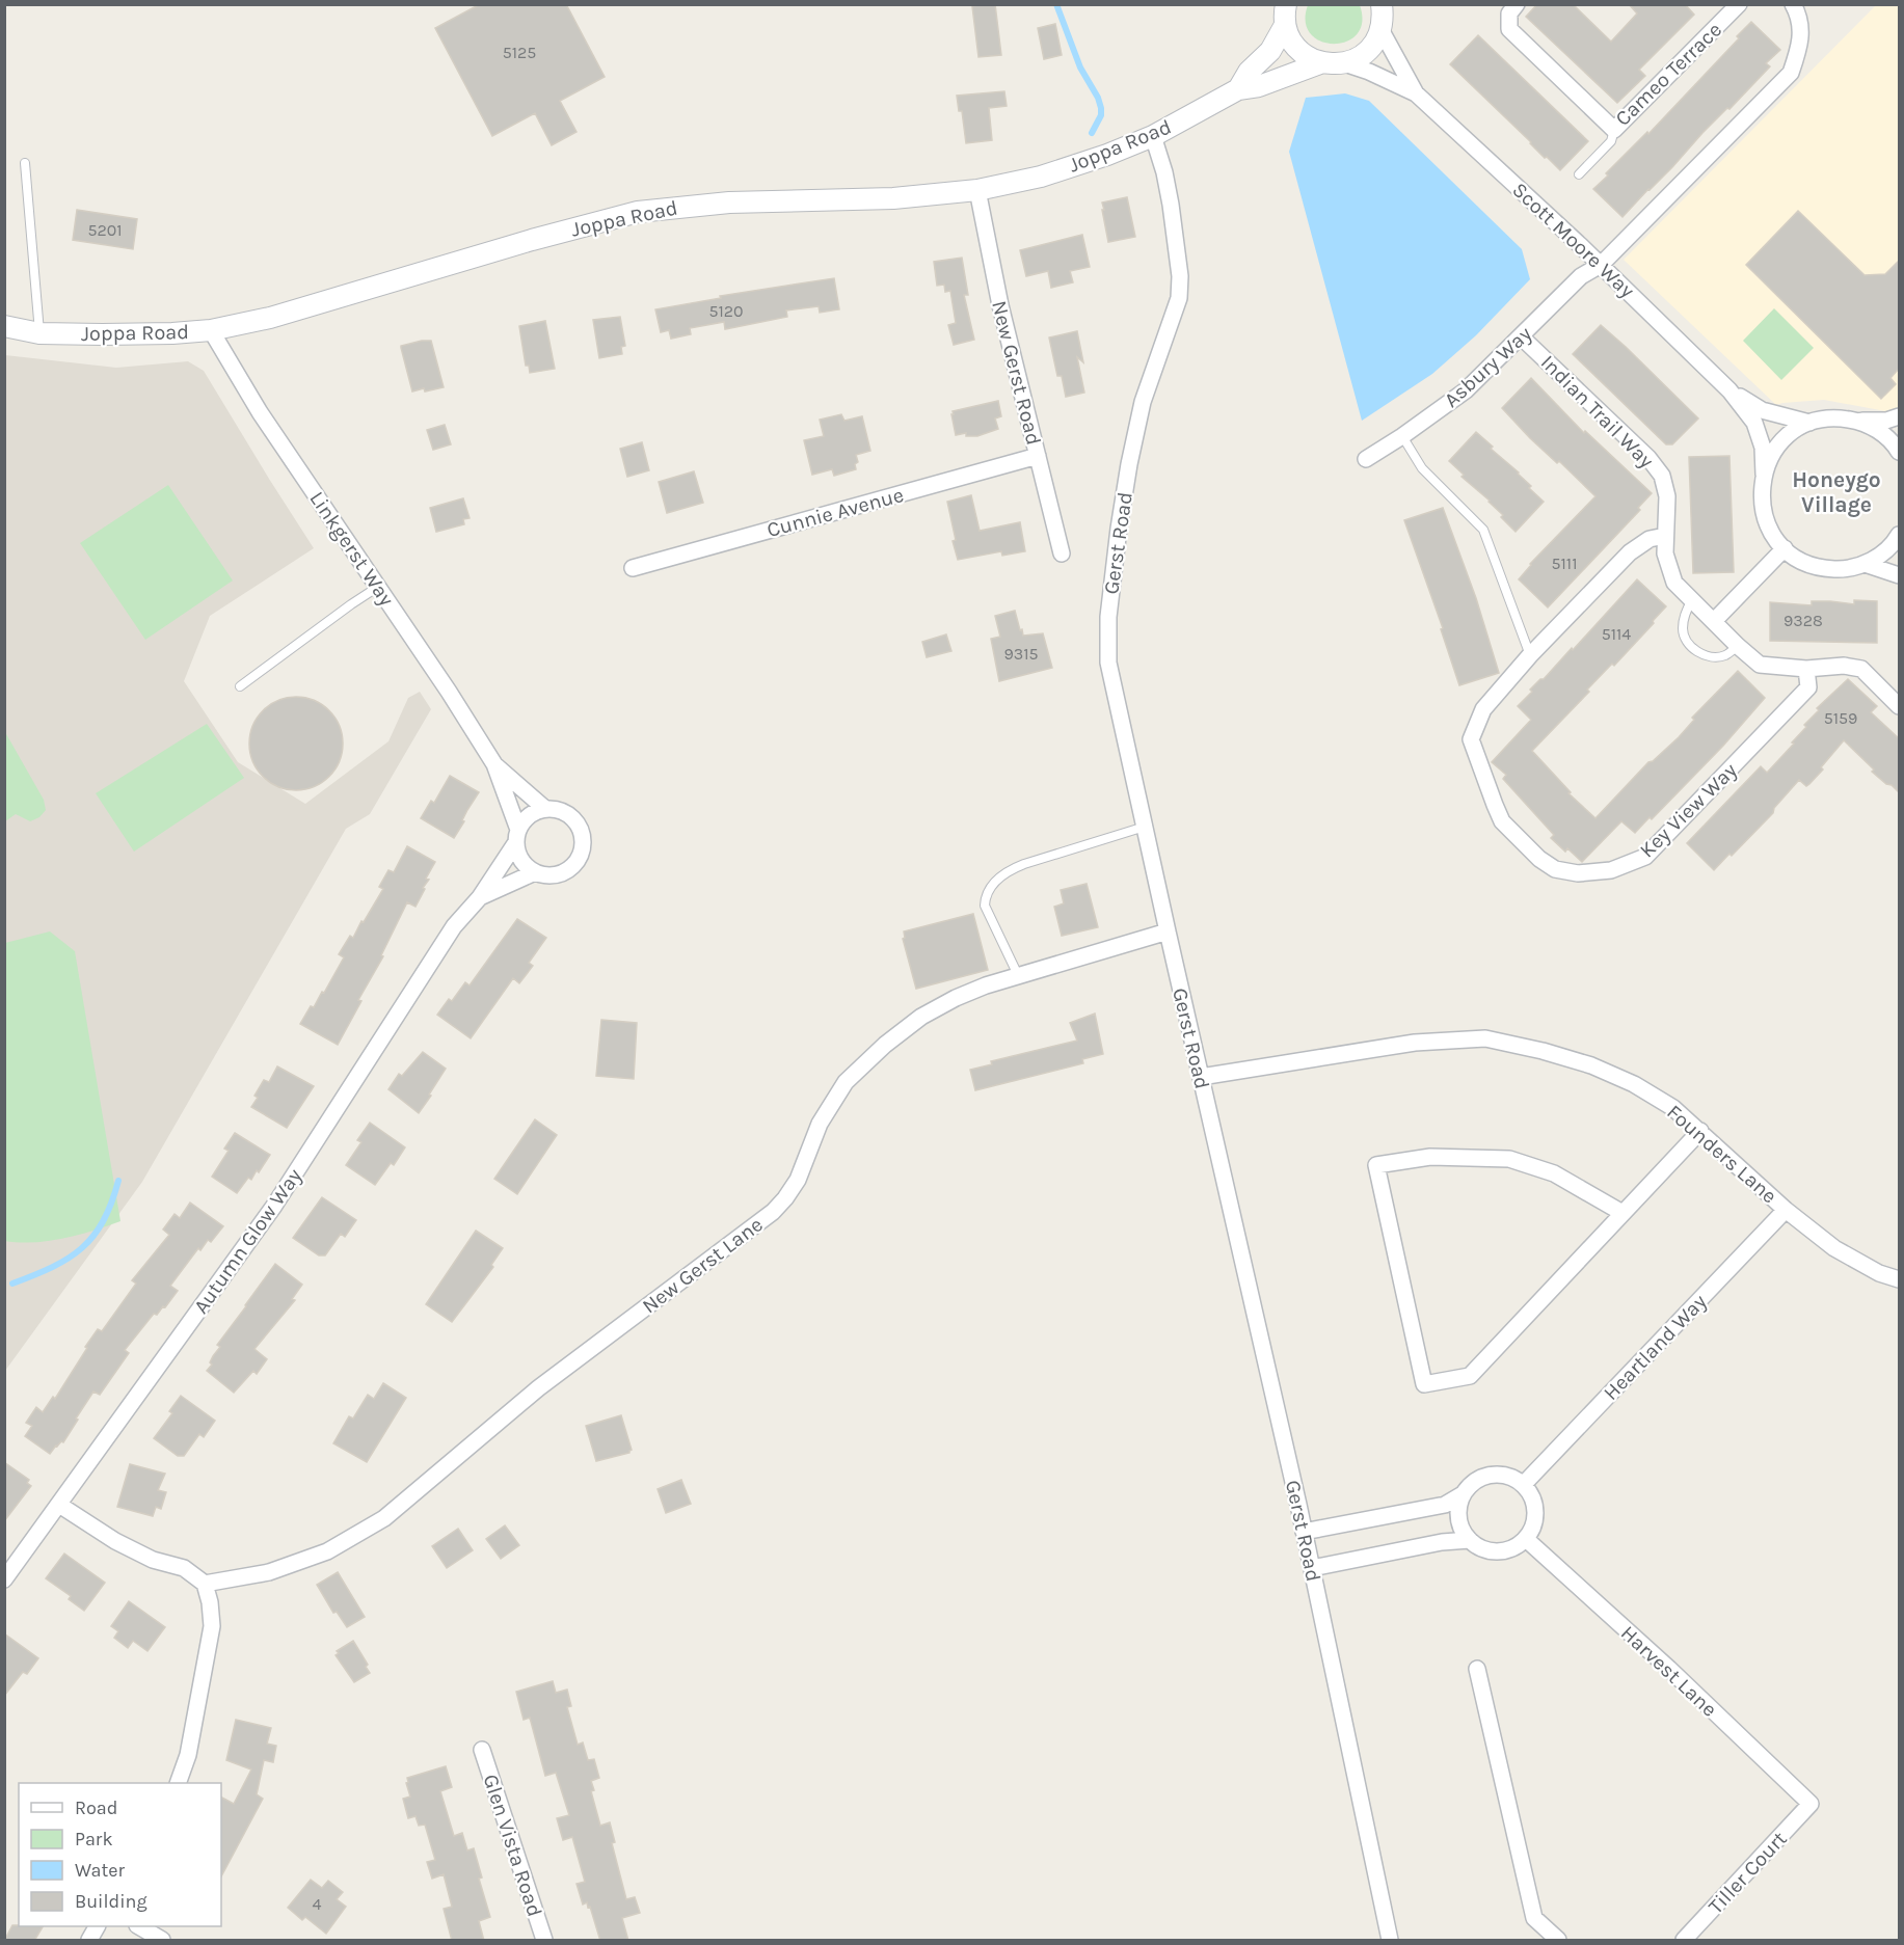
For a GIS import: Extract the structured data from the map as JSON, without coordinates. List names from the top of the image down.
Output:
{
  "streets": {
    "street": [
      "Cameo Terrace",
      "Joppa Road",
      "Scott Moore Way",
      "Asbury Way",
      "New Gerst Road",
      "Indian Trail Way",
      "Cunnie Avenue",
      "Gerst Road",
      "Linkgerst Way",
      "Key View Way",
      "Founders Lane",
      "Autumn Glow Way",
      "New Gerst Lane",
      "Heartland Way",
      "Harvest Lane",
      "Glen Vista Road",
      "Tiller Court"
    ]
  },
  "crossings": [
    ["Joppa Road", "Scott Moore Way"],
    ["Joppa Road", "New Gerst Road"],
    ["Joppa Road", "Gerst Road"],
    ["Joppa Road", "Linkgerst Way"],
    ["Scott Moore Way", "Asbury Way"],
    ["Asbury Way", "Indian Trail Way"],
    ["New Gerst Road", "Cunnie Avenue"],
    ["Indian Trail Way", "Key View Way"],
    ["Gerst Road", "Founders Lane"],
    ["Gerst Road", "New Gerst Lane"],
    ["Linkgerst Way", "Autumn Glow Way"],
    ["Founders Lane", "Heartland Way"],
    ["Heartland Way", "Harvest Lane"],
    ["Harvest Lane", "Tiller Court"]
  ],
  "districts": ["Honeygo Village"],
  "house_numbers": [
    "5125",
    "5201",
    "5120",
    "5111",
    "9328",
    "5114",
    "9315",
    "5159",
    "4"
  ],
  "legend": [
    "Road",
    "Park",
    "Water",
    "Building"
  ]
}
